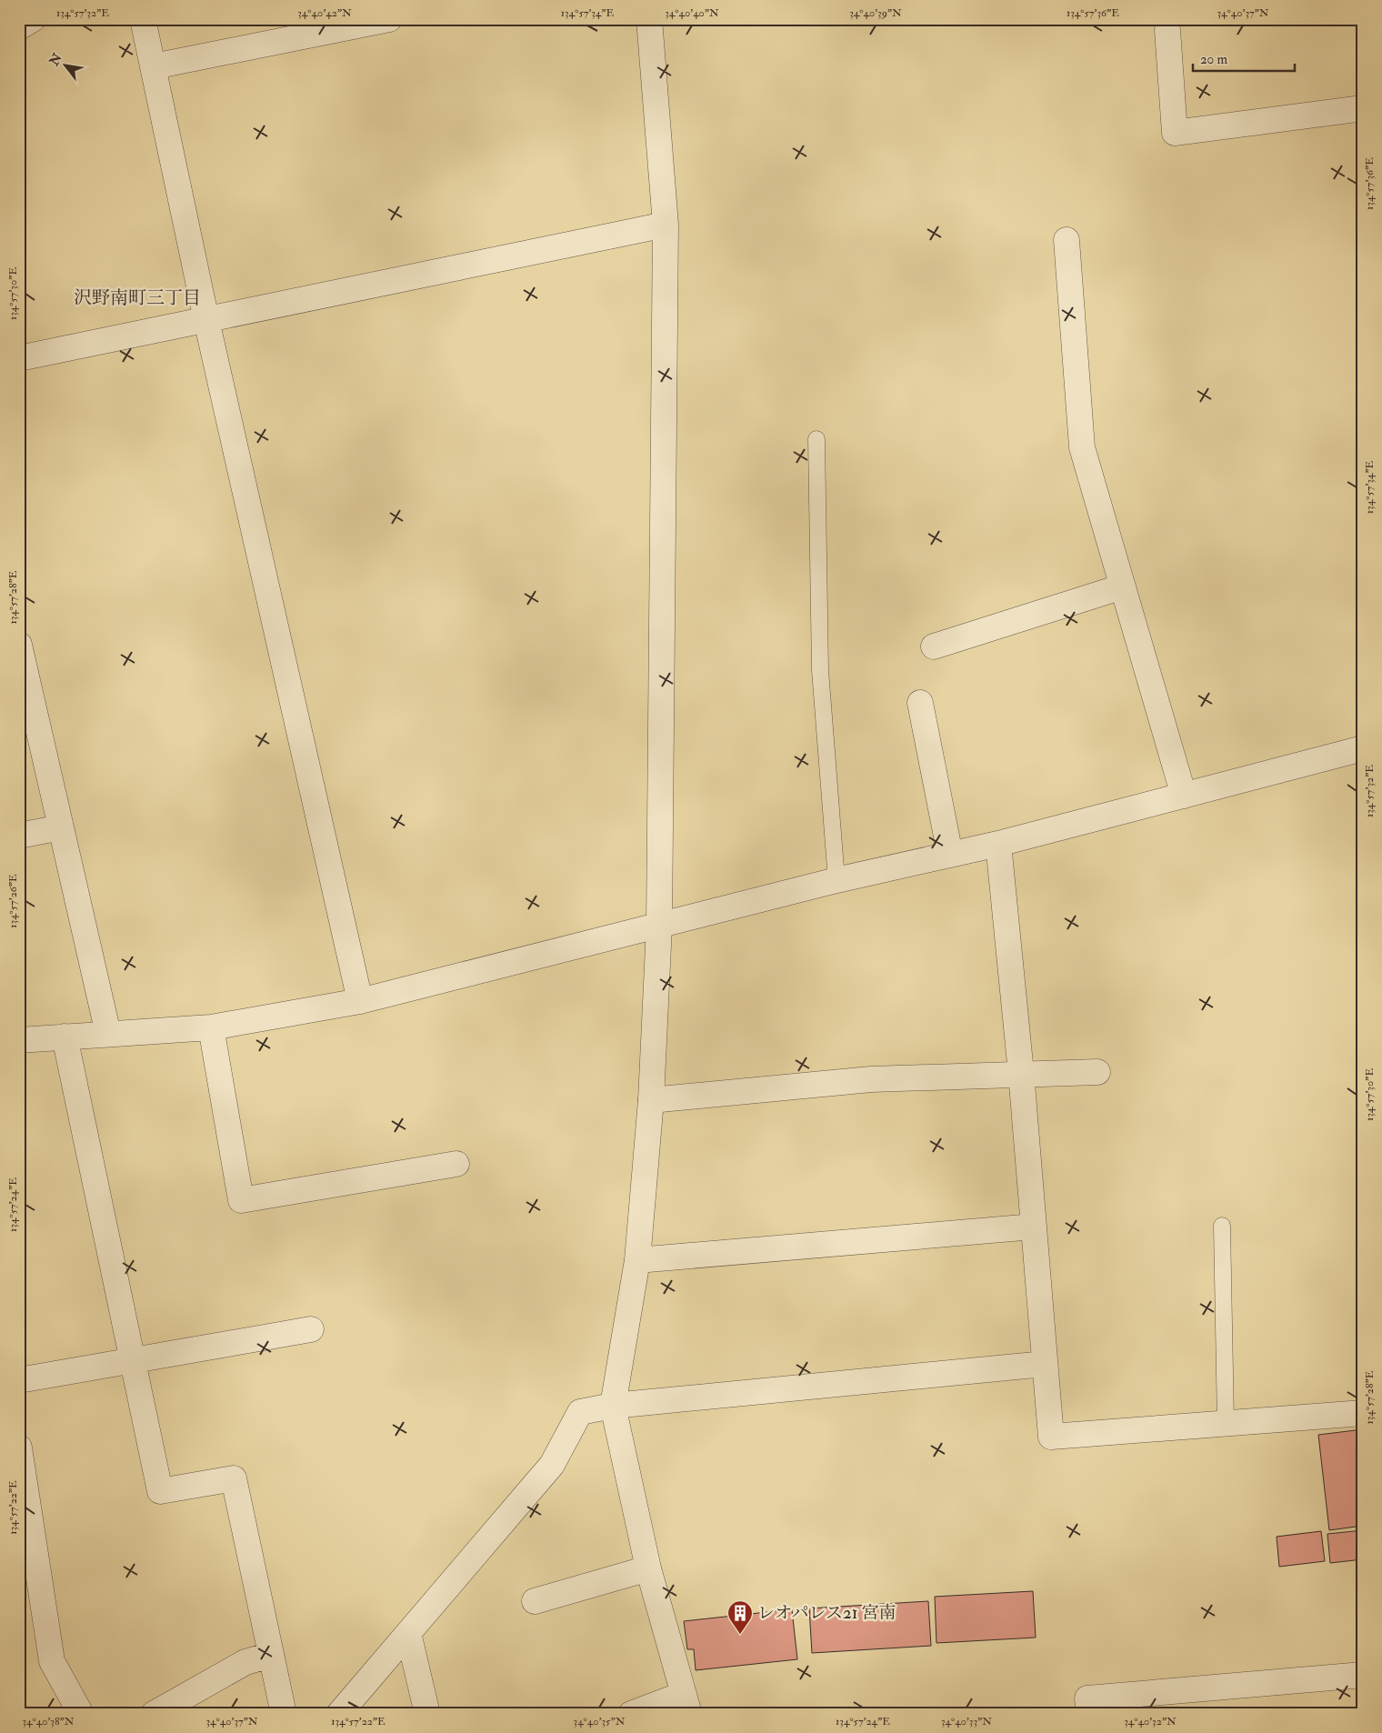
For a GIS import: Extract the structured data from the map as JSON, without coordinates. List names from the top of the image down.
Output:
{
  "districts": ["沢野南町三丁目"],
  "places": {
    "building": ["レオパレス21 宮南"]
  },
  "scale_bar": "20 m",
  "north": "top left",
  "coordinates": [
    "134°57'32\"E",
    "34°40'42\"N",
    "134°57'34\"E",
    "34°40'40\"N",
    "34°40'39\"N",
    "134°57'36\"E",
    "34°40'37\"N",
    "134°57'30\"E",
    "134°57'28\"E",
    "134°57'26\"E",
    "134°57'24\"E",
    "134°57'22\"E",
    "34°40'38\"N",
    "34°40'35\"N",
    "34°40'33\"N",
    "34°40'32\"N"
  ]
}
